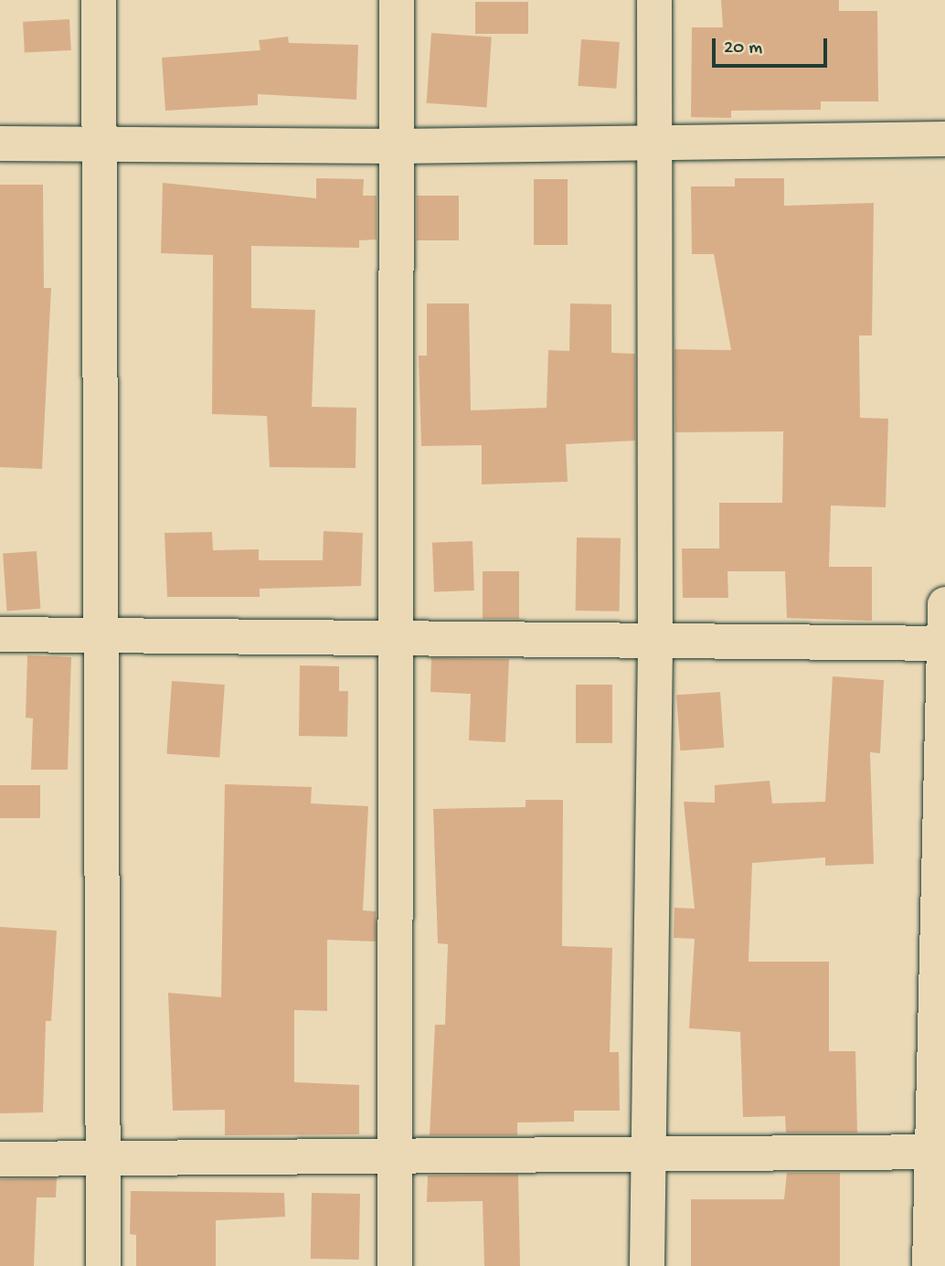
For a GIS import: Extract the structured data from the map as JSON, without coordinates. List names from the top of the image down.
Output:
{
  "scale_bar": "20 m"
}
